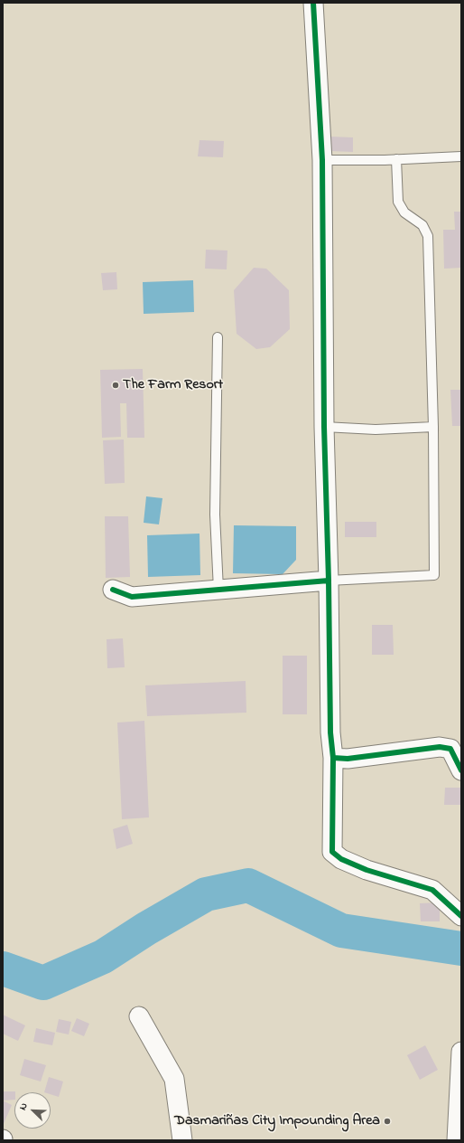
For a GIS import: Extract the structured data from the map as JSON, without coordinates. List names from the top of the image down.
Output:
{
  "places": ["The Farm Resort", "Dasmariñas City Impounding Area"],
  "north": "top left"
}
